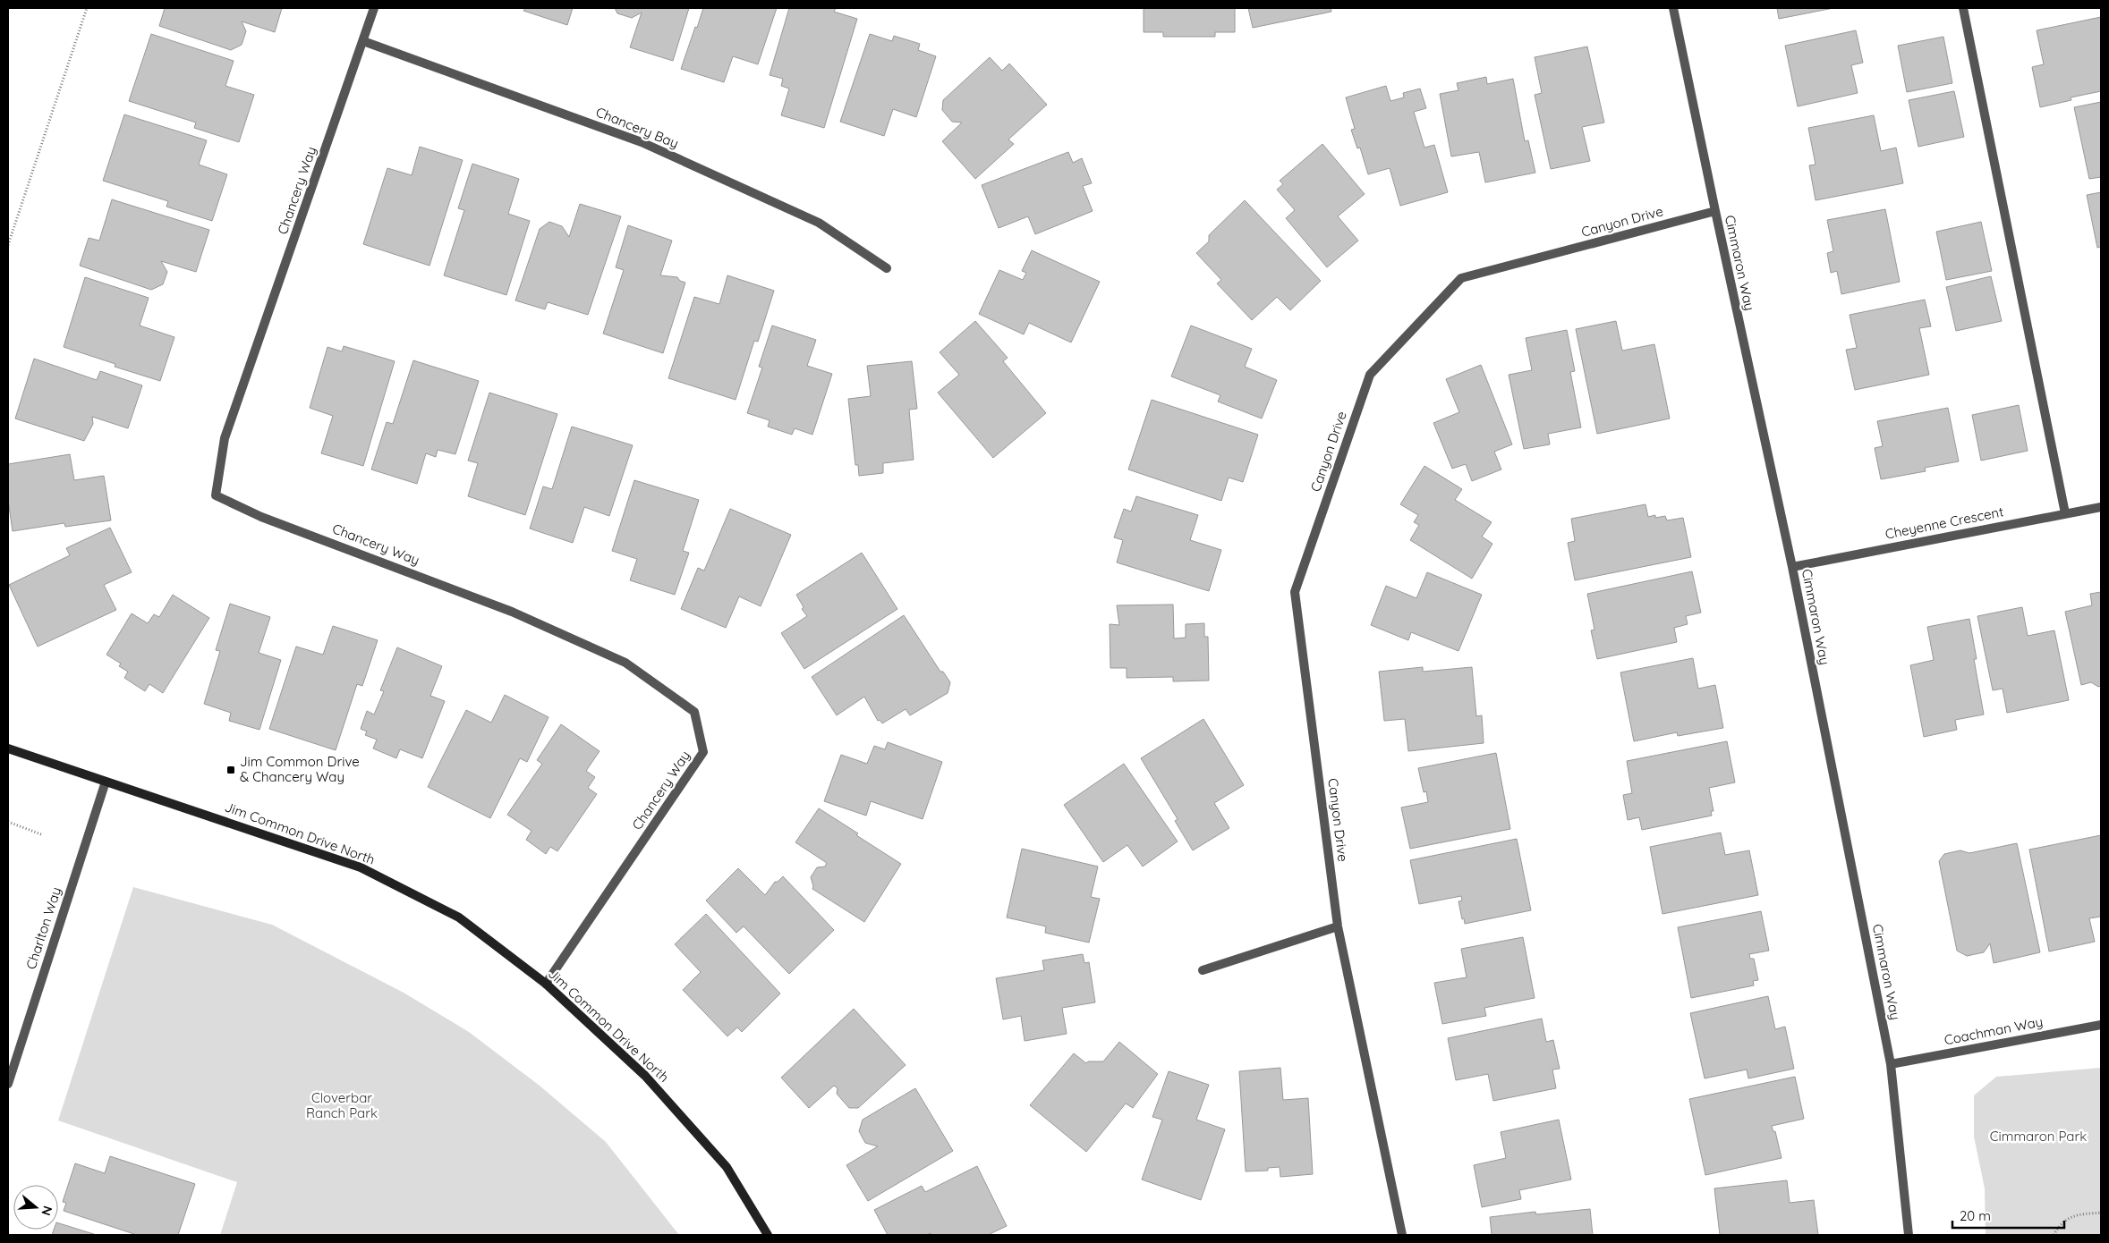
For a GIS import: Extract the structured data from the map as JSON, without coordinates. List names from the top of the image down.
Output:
{
  "streets": {
    "street": [
      "Chancery Bay",
      "Chancery Way",
      "Canyon Drive",
      "Cimmaron Way",
      "Cheyenne Crescent",
      "Jim Common Drive North",
      "Charlton Way",
      "Coachman Way"
    ]
  },
  "crossings": [
    ["Chancery Bay", "Chancery Way"],
    ["Chancery Way", "Jim Common Drive North"],
    ["Canyon Drive", "Cimmaron Way"],
    ["Cimmaron Way", "Cheyenne Crescent"],
    ["Cimmaron Way", "Coachman Way"],
    ["Jim Common Drive North", "Charlton Way"]
  ],
  "parks": ["Cloverbar Ranch Park", "Cimmaron Park"],
  "places": {
    "transit": ["Jim Common Drive & Chancery Way"]
  },
  "scale_bar": "20 m",
  "north": "right"
}
